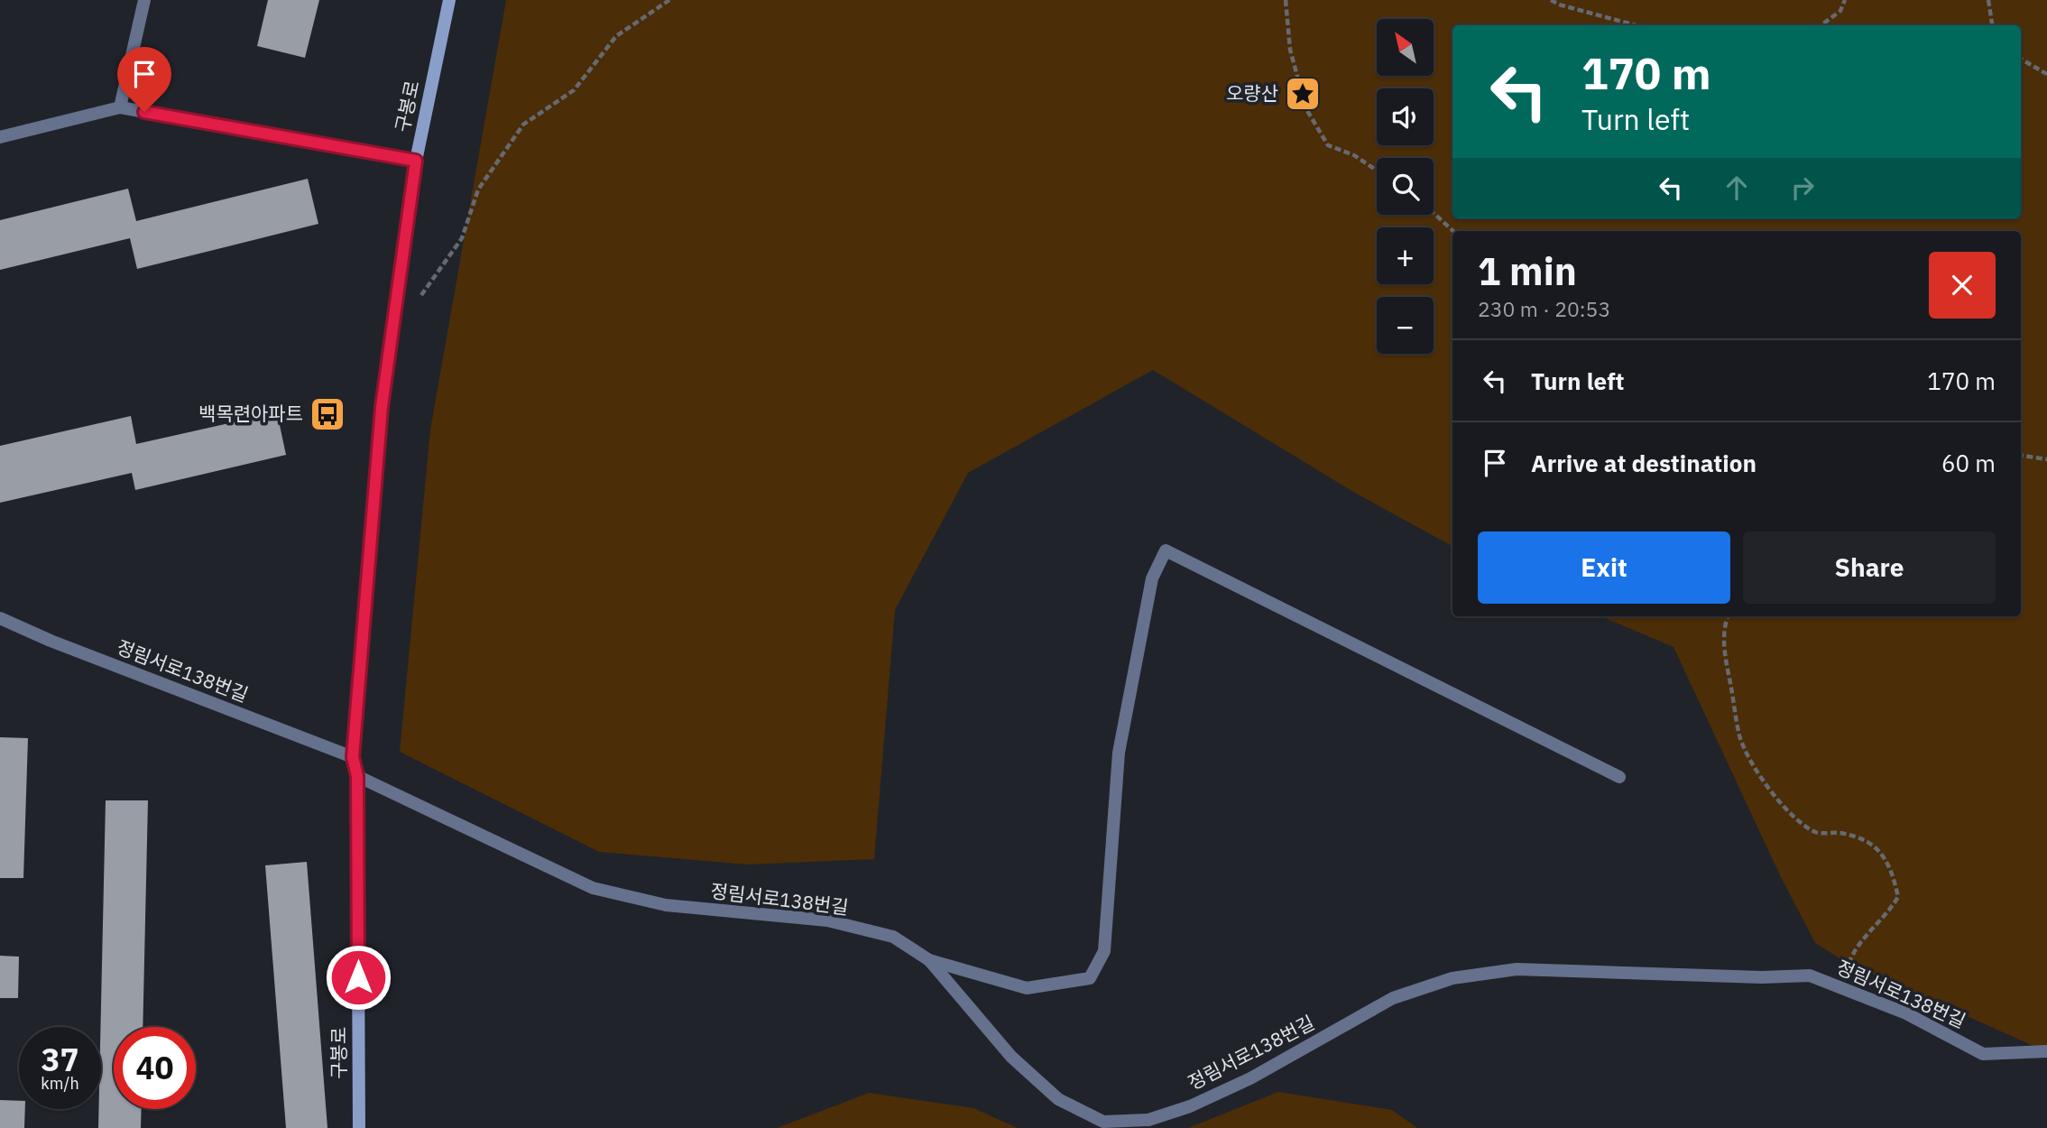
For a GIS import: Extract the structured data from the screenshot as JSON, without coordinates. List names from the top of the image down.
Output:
{
  "streets": {
    "street": ["구봉로", "정림서로138번길"]
  },
  "crossings": [
    ["구봉로", "정림서로138번길"]
  ],
  "places": {
    "place": ["오량산"],
    "bus stop": ["백목련아파트"]
  },
  "north": "top left",
  "page": {
    "map_buttons": ["+", "−"],
    "turn": ["170 m", "Turn left"],
    "heading": ["1 min", "230 m · 20:53"],
    "list": [
      {
        "name": "Turn left",
        "value": "170 m"
      },
      {
        "name": "Arrive at destination",
        "value": "60 m"
      }
    ],
    "buttons": ["Exit", "Share"],
    "speed": "37 km/h",
    "limit": "40"
  }
}
